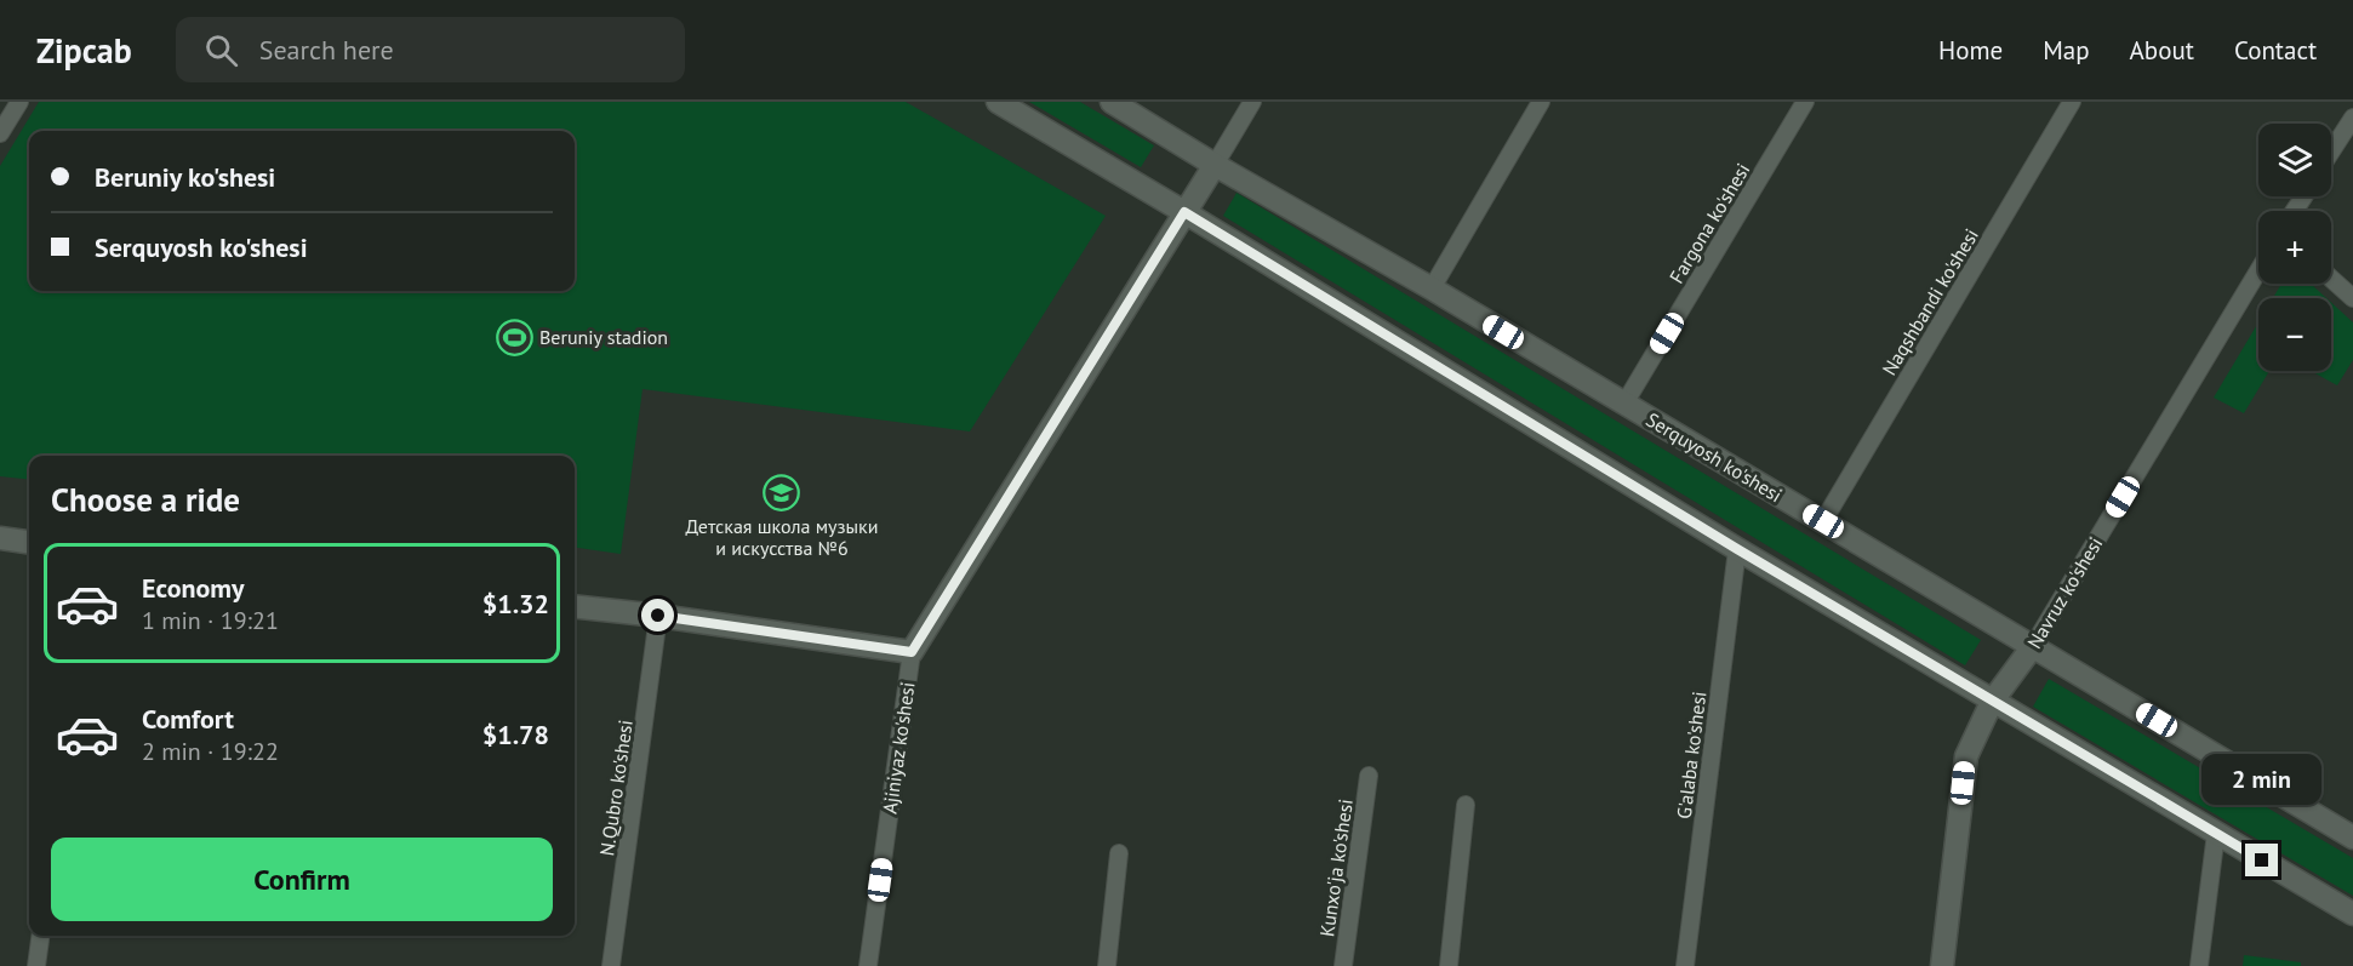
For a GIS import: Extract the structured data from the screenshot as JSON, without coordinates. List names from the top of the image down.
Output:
{
  "streets": {
    "street": [
      "Fargona ko'shesi",
      "Naqshbandi ko'shesi",
      "Serquyosh ko'shesi",
      "Navruz ko'shesi",
      "Ajiniyaz ko'shesi",
      "G'alaba ko'shesi",
      "N.Qubro ko'shesi",
      "Kunxo'ja ko'shesi"
    ]
  },
  "crossings": [
    ["Fargona ko'shesi", "Serquyosh ko'shesi"],
    ["Naqshbandi ko'shesi", "Serquyosh ko'shesi"],
    ["Serquyosh ko'shesi", "Navruz ko'shesi"],
    ["Serquyosh ko'shesi", "Ajiniyaz ko'shesi"]
  ],
  "places": {
    "sports": ["Beruniy stadion"],
    "school or university": ["Детская школа музыки и искусства №6"]
  },
  "page": {
    "header": "Zipcab",
    "search": "Search here",
    "nav": [
      "Home",
      "Map",
      "About",
      "Contact"
    ],
    "map_buttons": ["+", "−"],
    "banner": ["Beruniy ko'shesi", "Serquyosh ko'shesi"],
    "heading": "Choose a ride",
    "list": [
      {
        "name": "Economy",
        "note": "1 min · 19:21",
        "value": "$1.32"
      },
      {
        "name": "Comfort",
        "note": "2 min · 19:22",
        "value": "$1.78"
      }
    ],
    "bubble": "2 min",
    "buttons": "Confirm"
  }
}
